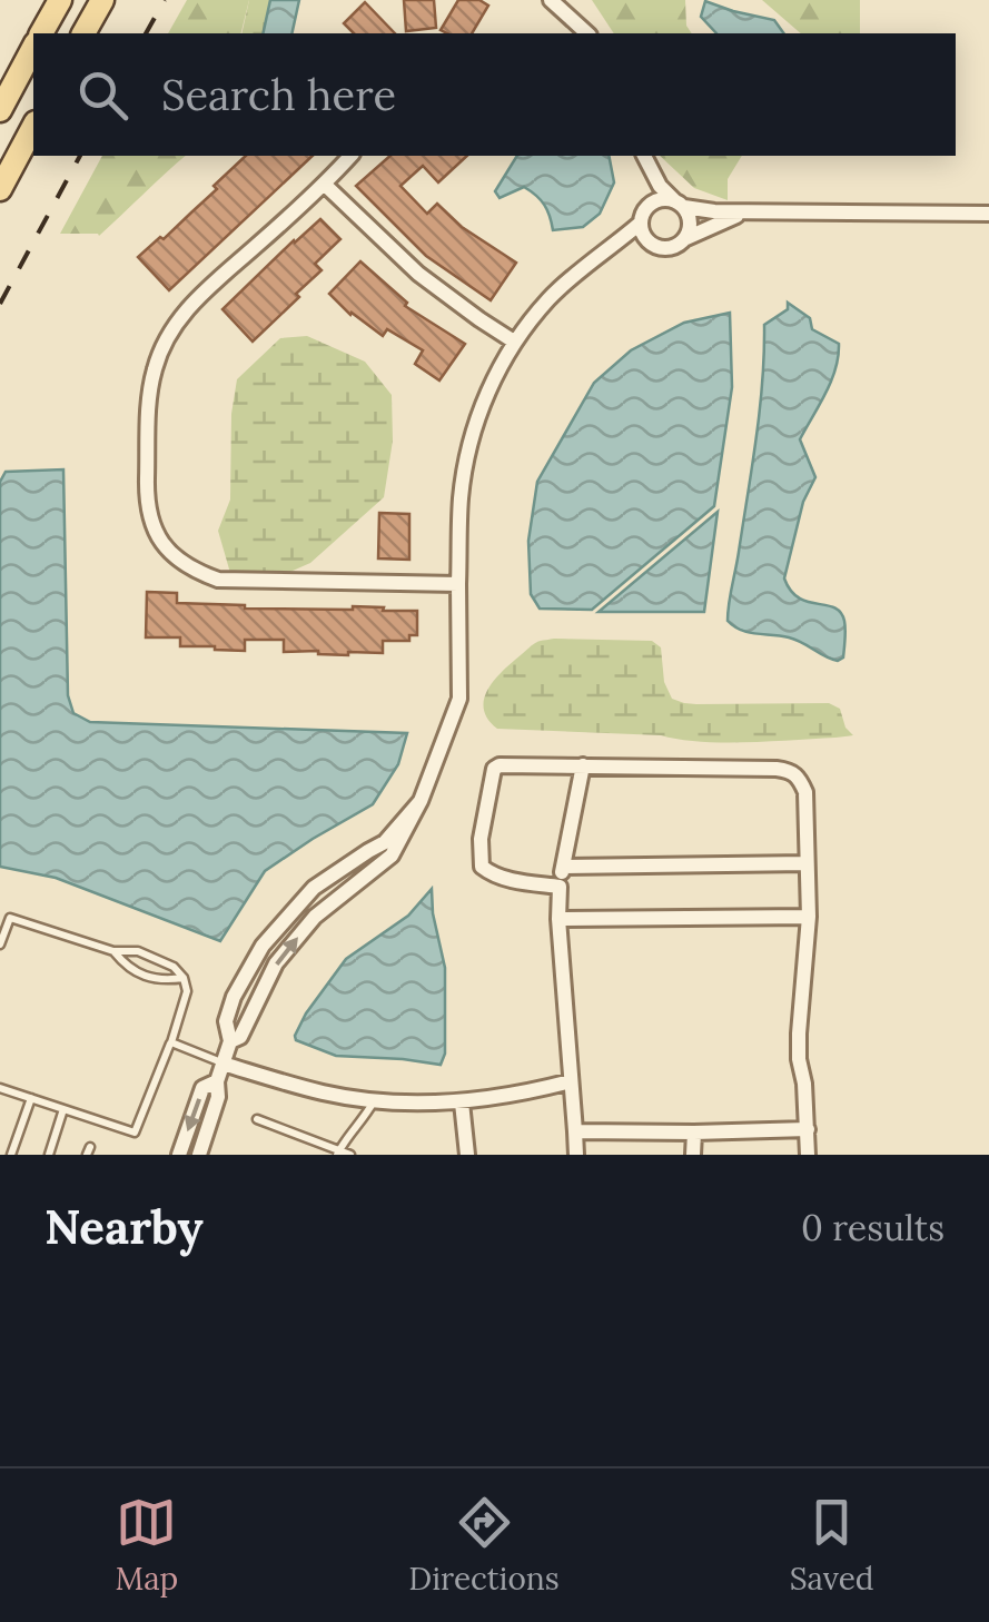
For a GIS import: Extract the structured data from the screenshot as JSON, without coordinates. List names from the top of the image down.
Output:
{
  "page": {
    "search": "Search here",
    "heading": ["Nearby", "0 results"],
    "nav": ["Map", "Directions", "Saved"]
  }
}
